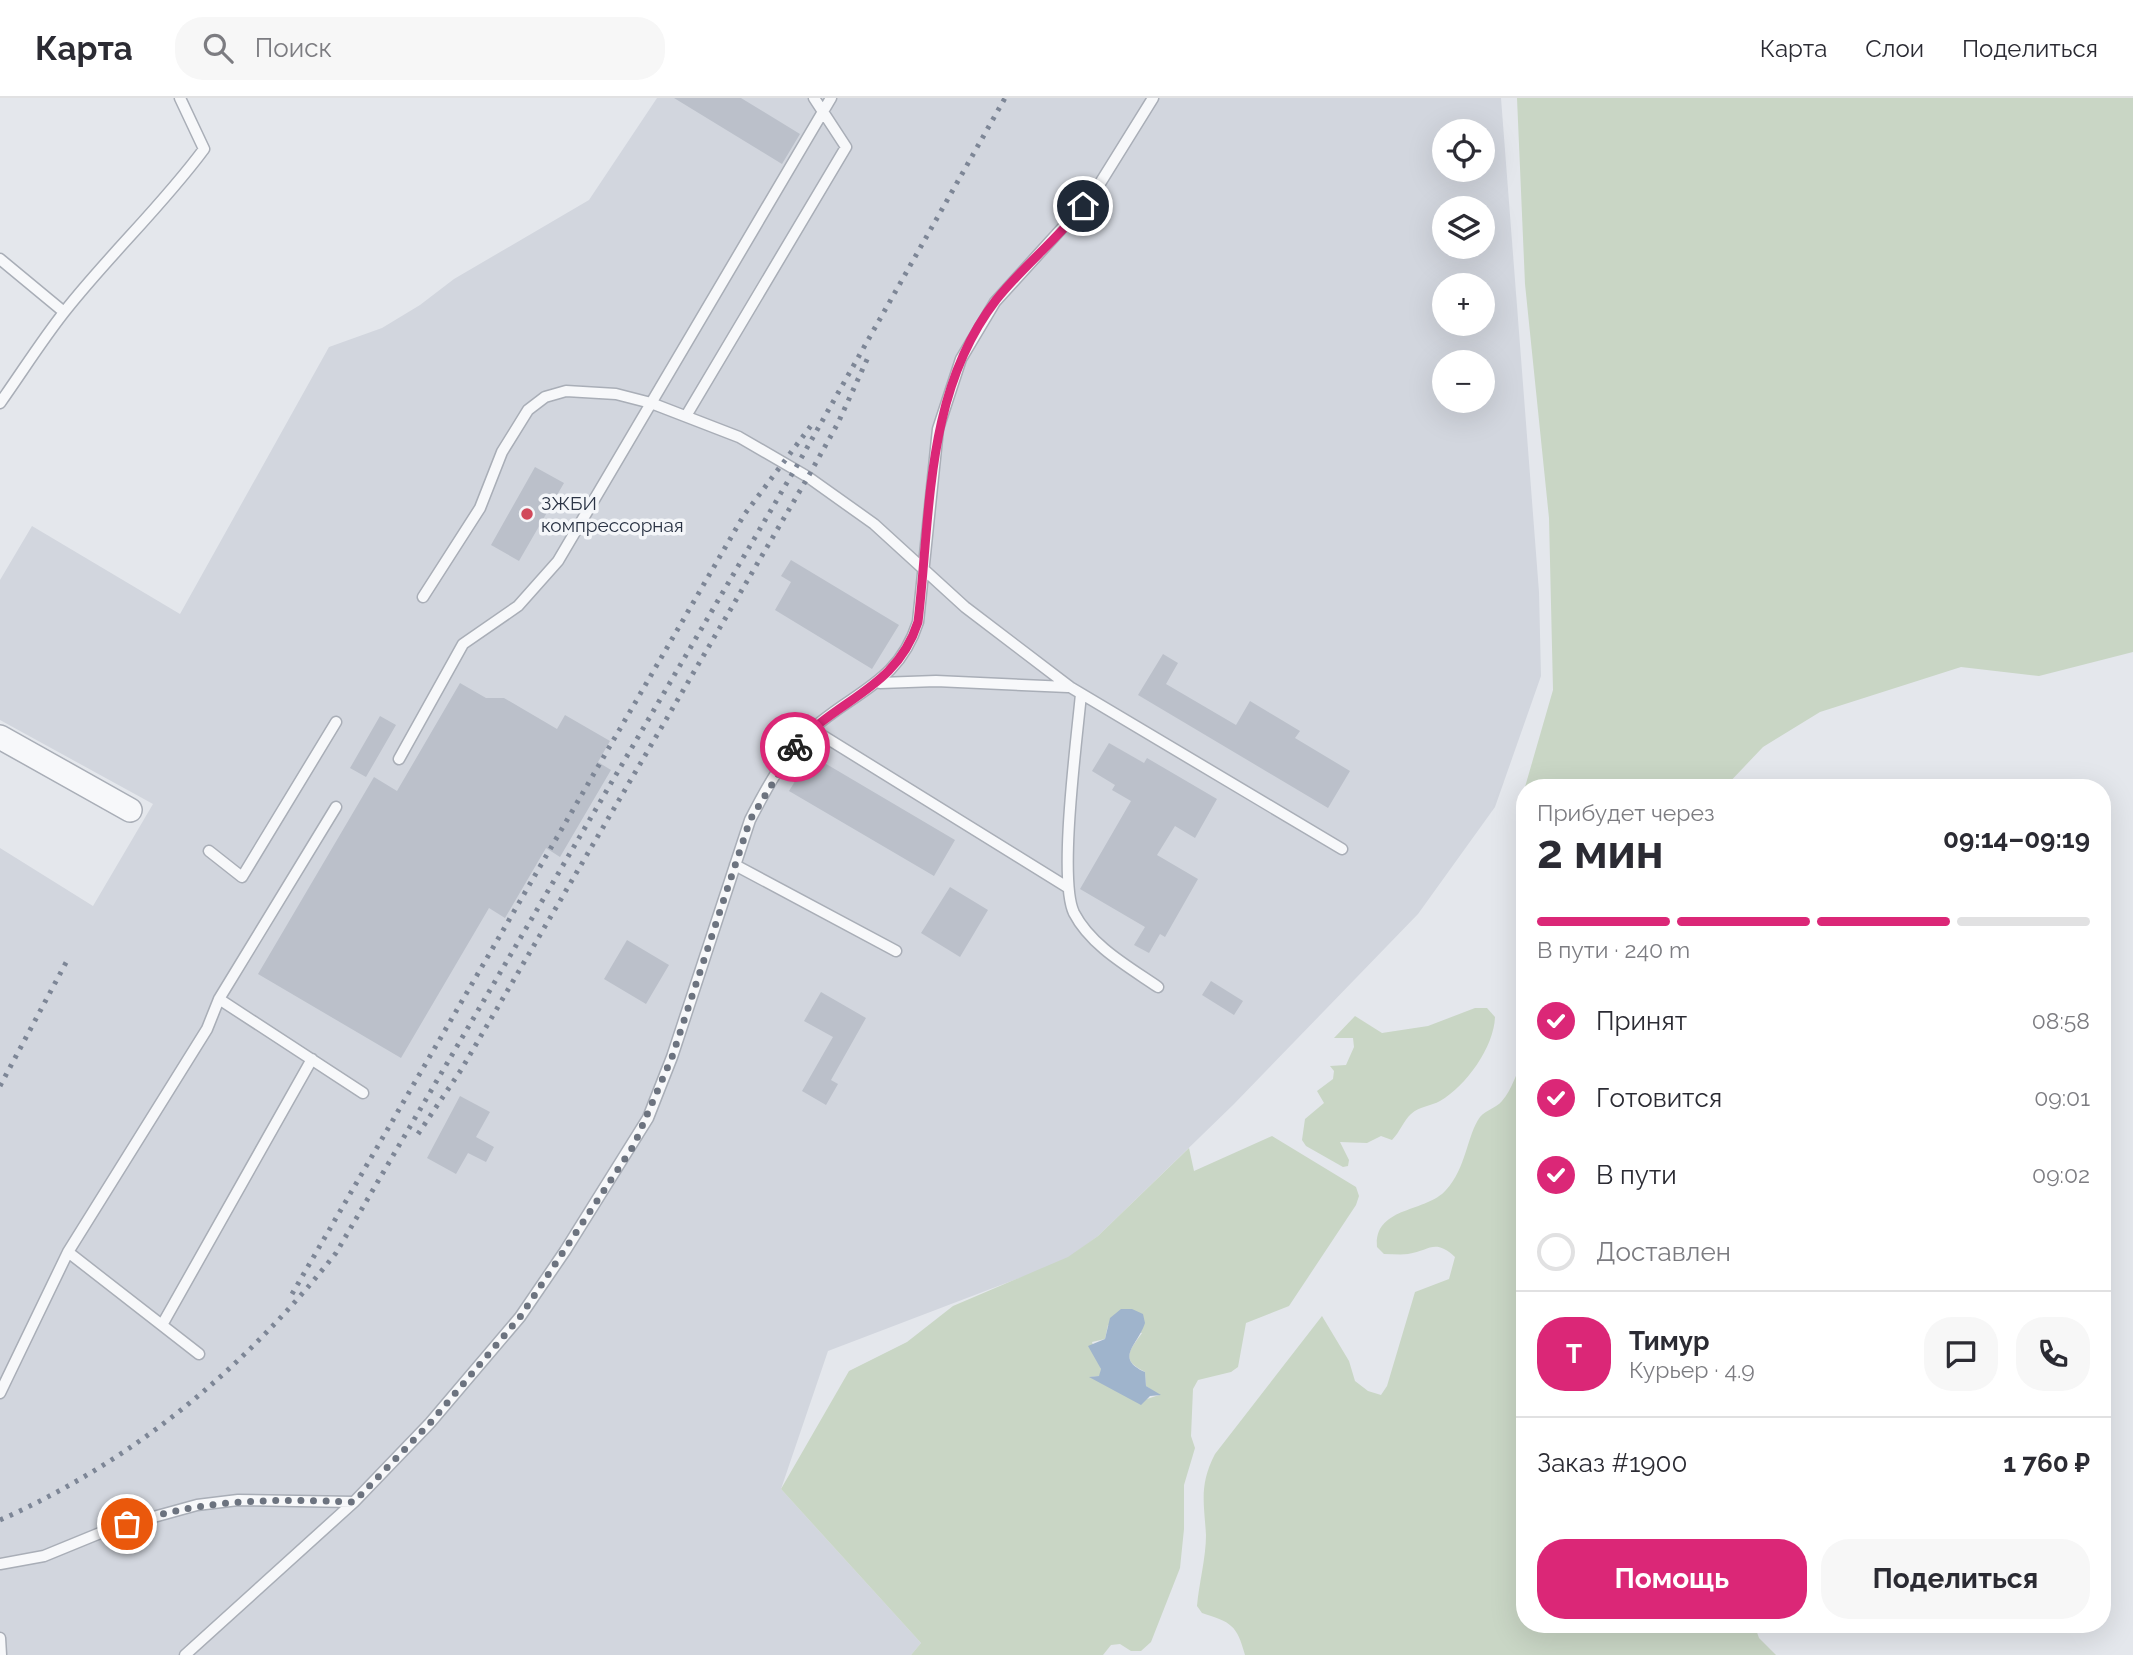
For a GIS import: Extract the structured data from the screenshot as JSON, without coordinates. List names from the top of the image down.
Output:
{
  "places": ["ЗЖБИ компрессорная"],
  "page": {
    "header": "Карта",
    "search": "Поиск",
    "nav": ["Карта", "Слои", "Поделиться"],
    "map_buttons": ["+", "−"],
    "heading": ["2 мин", "Прибудет через", "09:14–09:19"],
    "panel": [
      "Тимур",
      "Курьер · 4.9",
      "Заказ #1900",
      "1 760 ₽"
    ],
    "bar": "В пути · 240 m",
    "list": [
      ["Принят", "08:58"],
      ["Готовится", "09:01"],
      ["В пути", "09:02"],
      "Доставлен"
    ],
    "round": "Т",
    "buttons": ["Помощь", "Поделиться"]
  }
}
